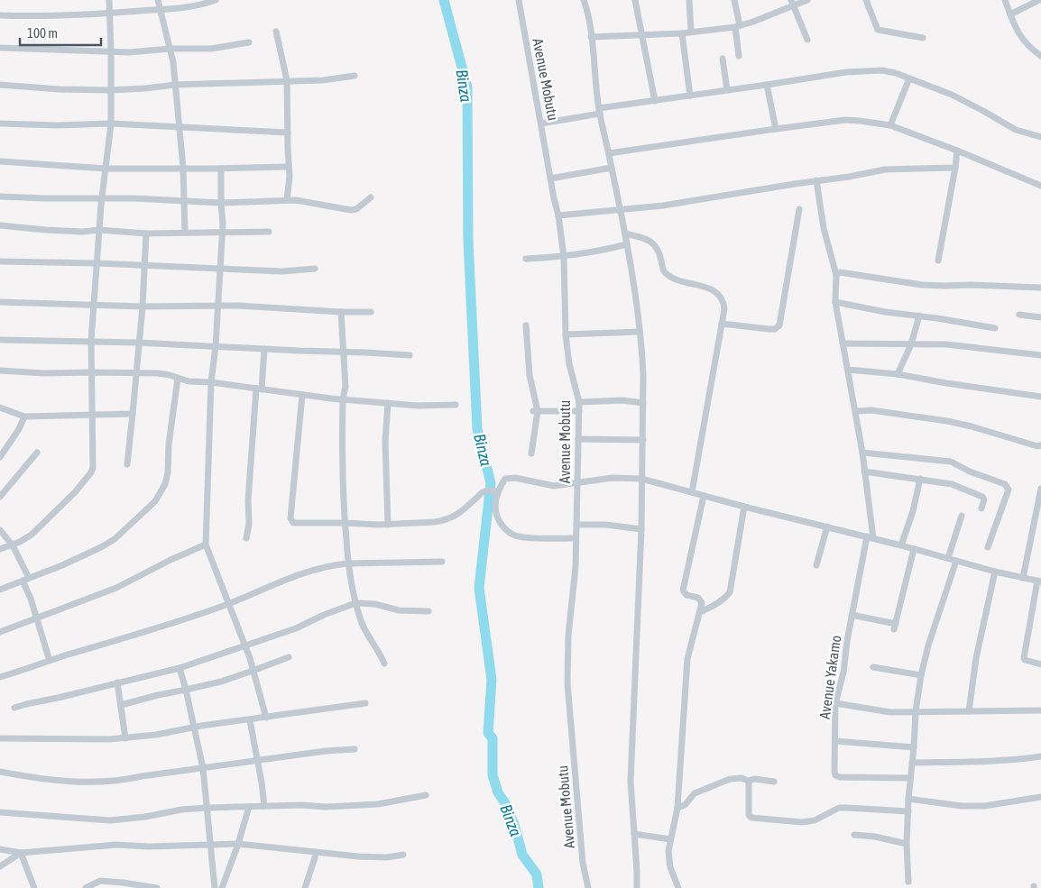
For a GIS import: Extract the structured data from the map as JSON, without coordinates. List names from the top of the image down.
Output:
{
  "streets": {
    "street": ["Avenue Mobutu", "Avenue Yakamo"]
  },
  "water": ["Binza"],
  "scale_bar": "100 m"
}
